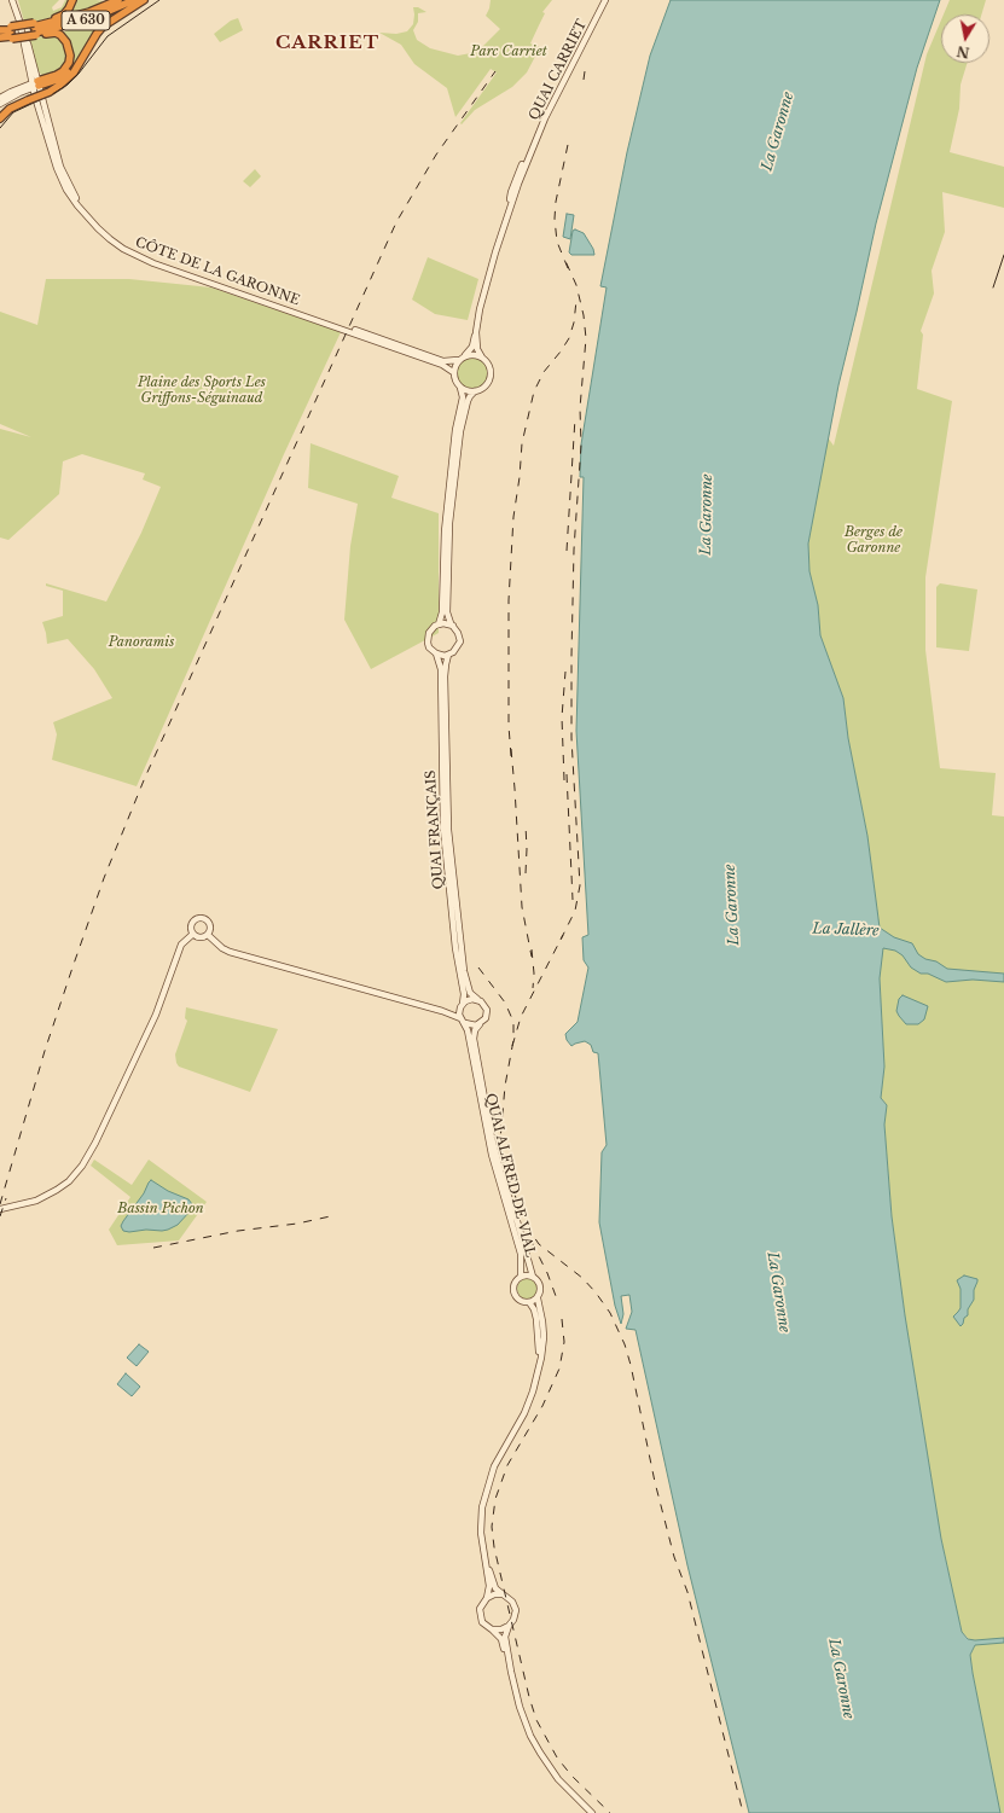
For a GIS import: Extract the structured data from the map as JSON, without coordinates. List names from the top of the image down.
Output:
{
  "streets": {
    "highway": ["A 630"],
    "main road": [
      "QUAI CARRIET",
      "CÔTE DE LA GARONNE",
      "QUAI FRANÇAIS",
      "QUAI ALFRED DE VIAL"
    ]
  },
  "crossings": [
    ["QUAI CARRIET", "CÔTE DE LA GARONNE"],
    ["QUAI FRANÇAIS", "QUAI ALFRED DE VIAL"]
  ],
  "districts": ["CARRIET"],
  "water": ["La Garonne", "La Jallère"],
  "parks": [
    "Parc Carriet",
    "Plaine des Sports Les Griffons-Séguinaud",
    "Berges de Garonne",
    "Panoramis",
    "Bassin Pichon"
  ],
  "north": "bottom"
}
